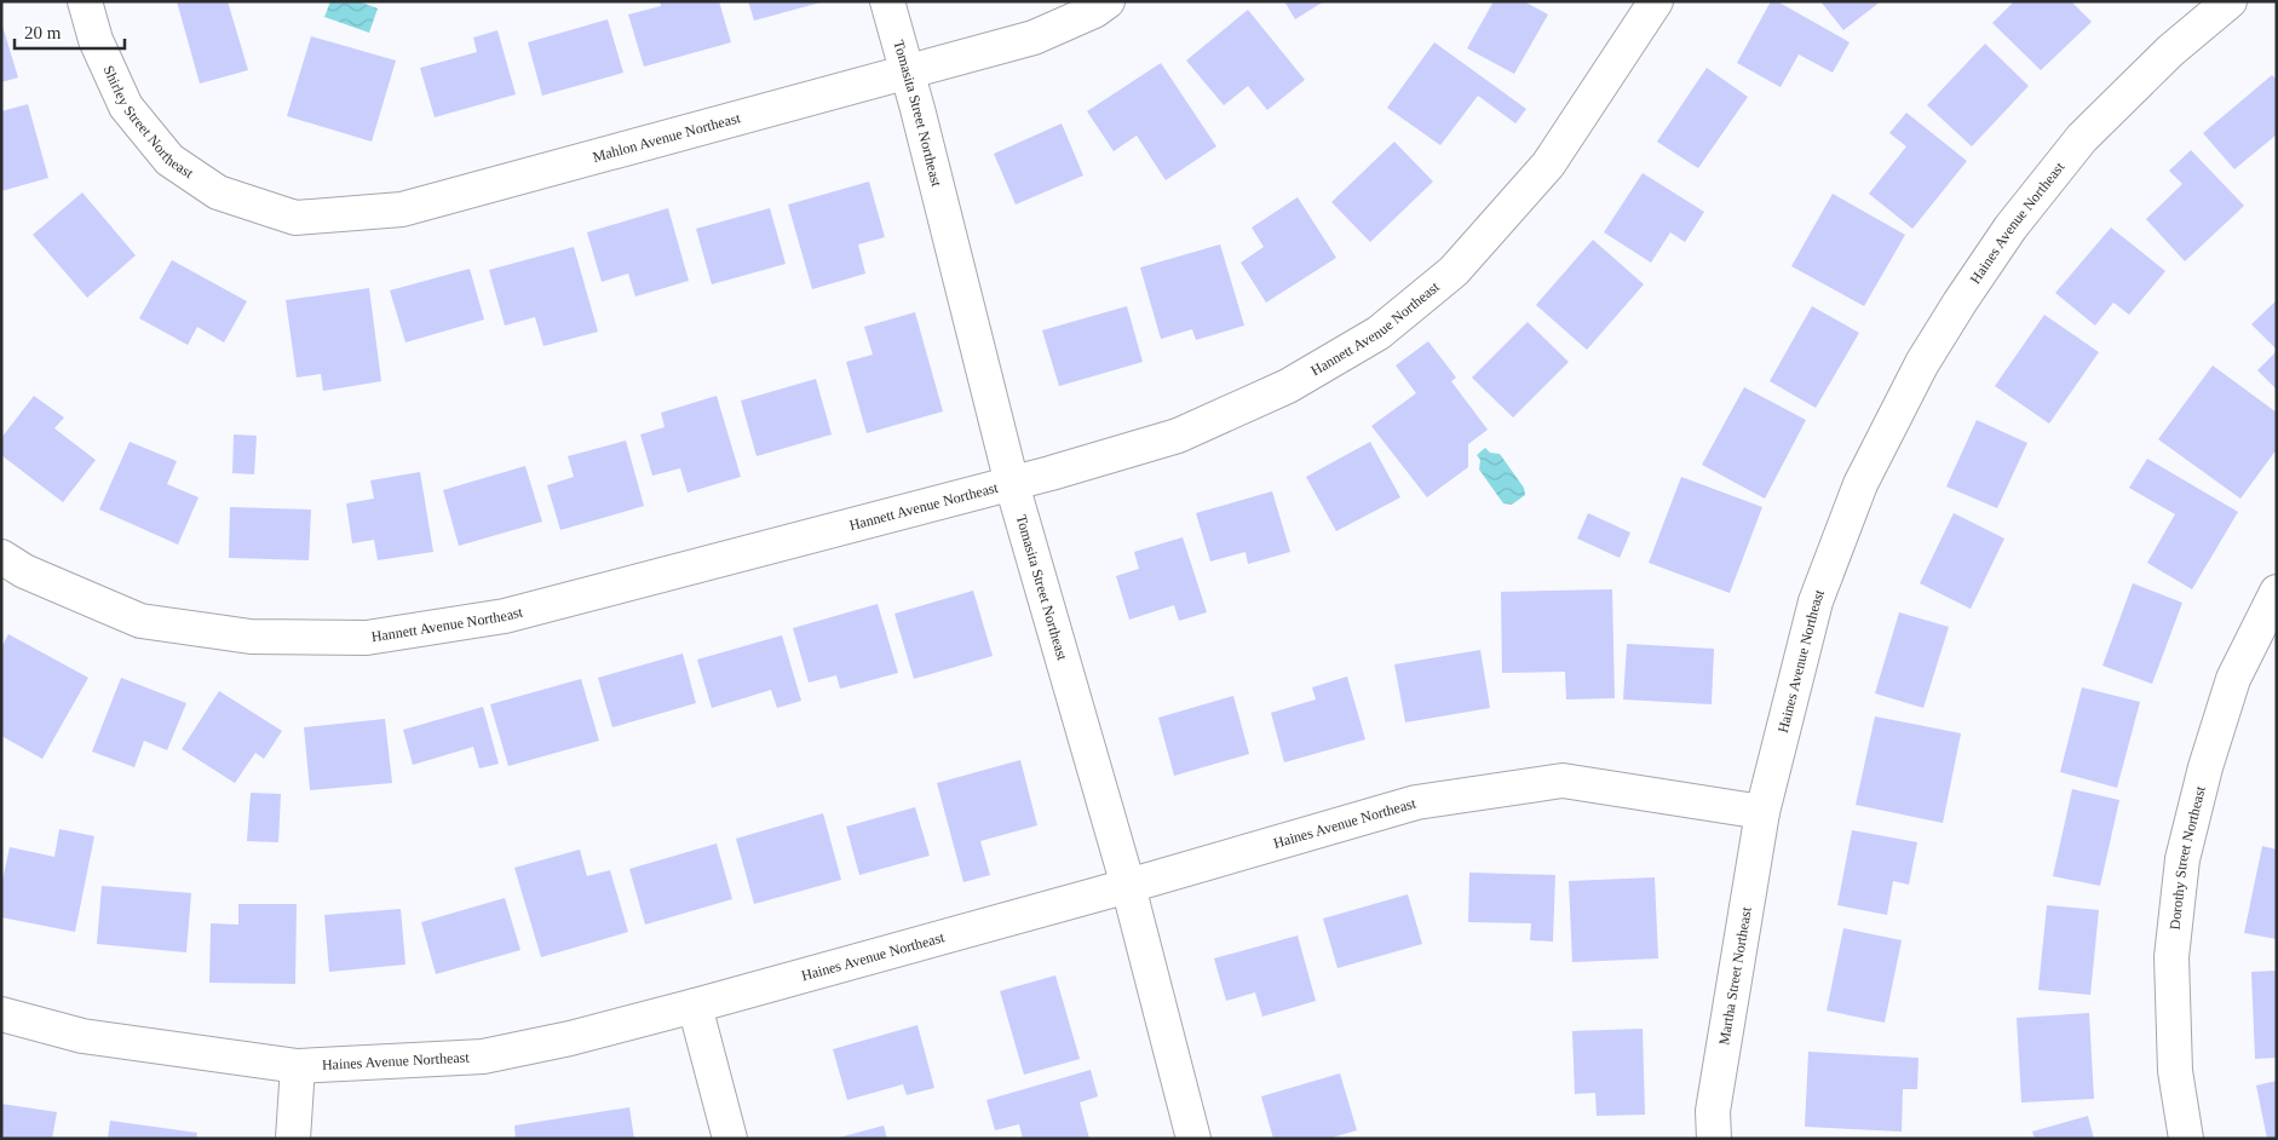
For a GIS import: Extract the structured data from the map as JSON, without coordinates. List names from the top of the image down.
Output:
{
  "streets": {
    "street": [
      "Tomasita Street Northeast",
      "Shirley Street Northeast",
      "Mahlon Avenue Northeast",
      "Haines Avenue Northeast",
      "Hannett Avenue Northeast",
      "Dorothy Street Northeast",
      "Martha Street Northeast"
    ]
  },
  "crossings": [
    ["Tomasita Street Northeast", "Mahlon Avenue Northeast"],
    ["Tomasita Street Northeast", "Haines Avenue Northeast"],
    ["Tomasita Street Northeast", "Hannett Avenue Northeast"],
    ["Shirley Street Northeast", "Mahlon Avenue Northeast"],
    ["Haines Avenue Northeast", "Martha Street Northeast"]
  ],
  "scale_bar": "20 m"
}
